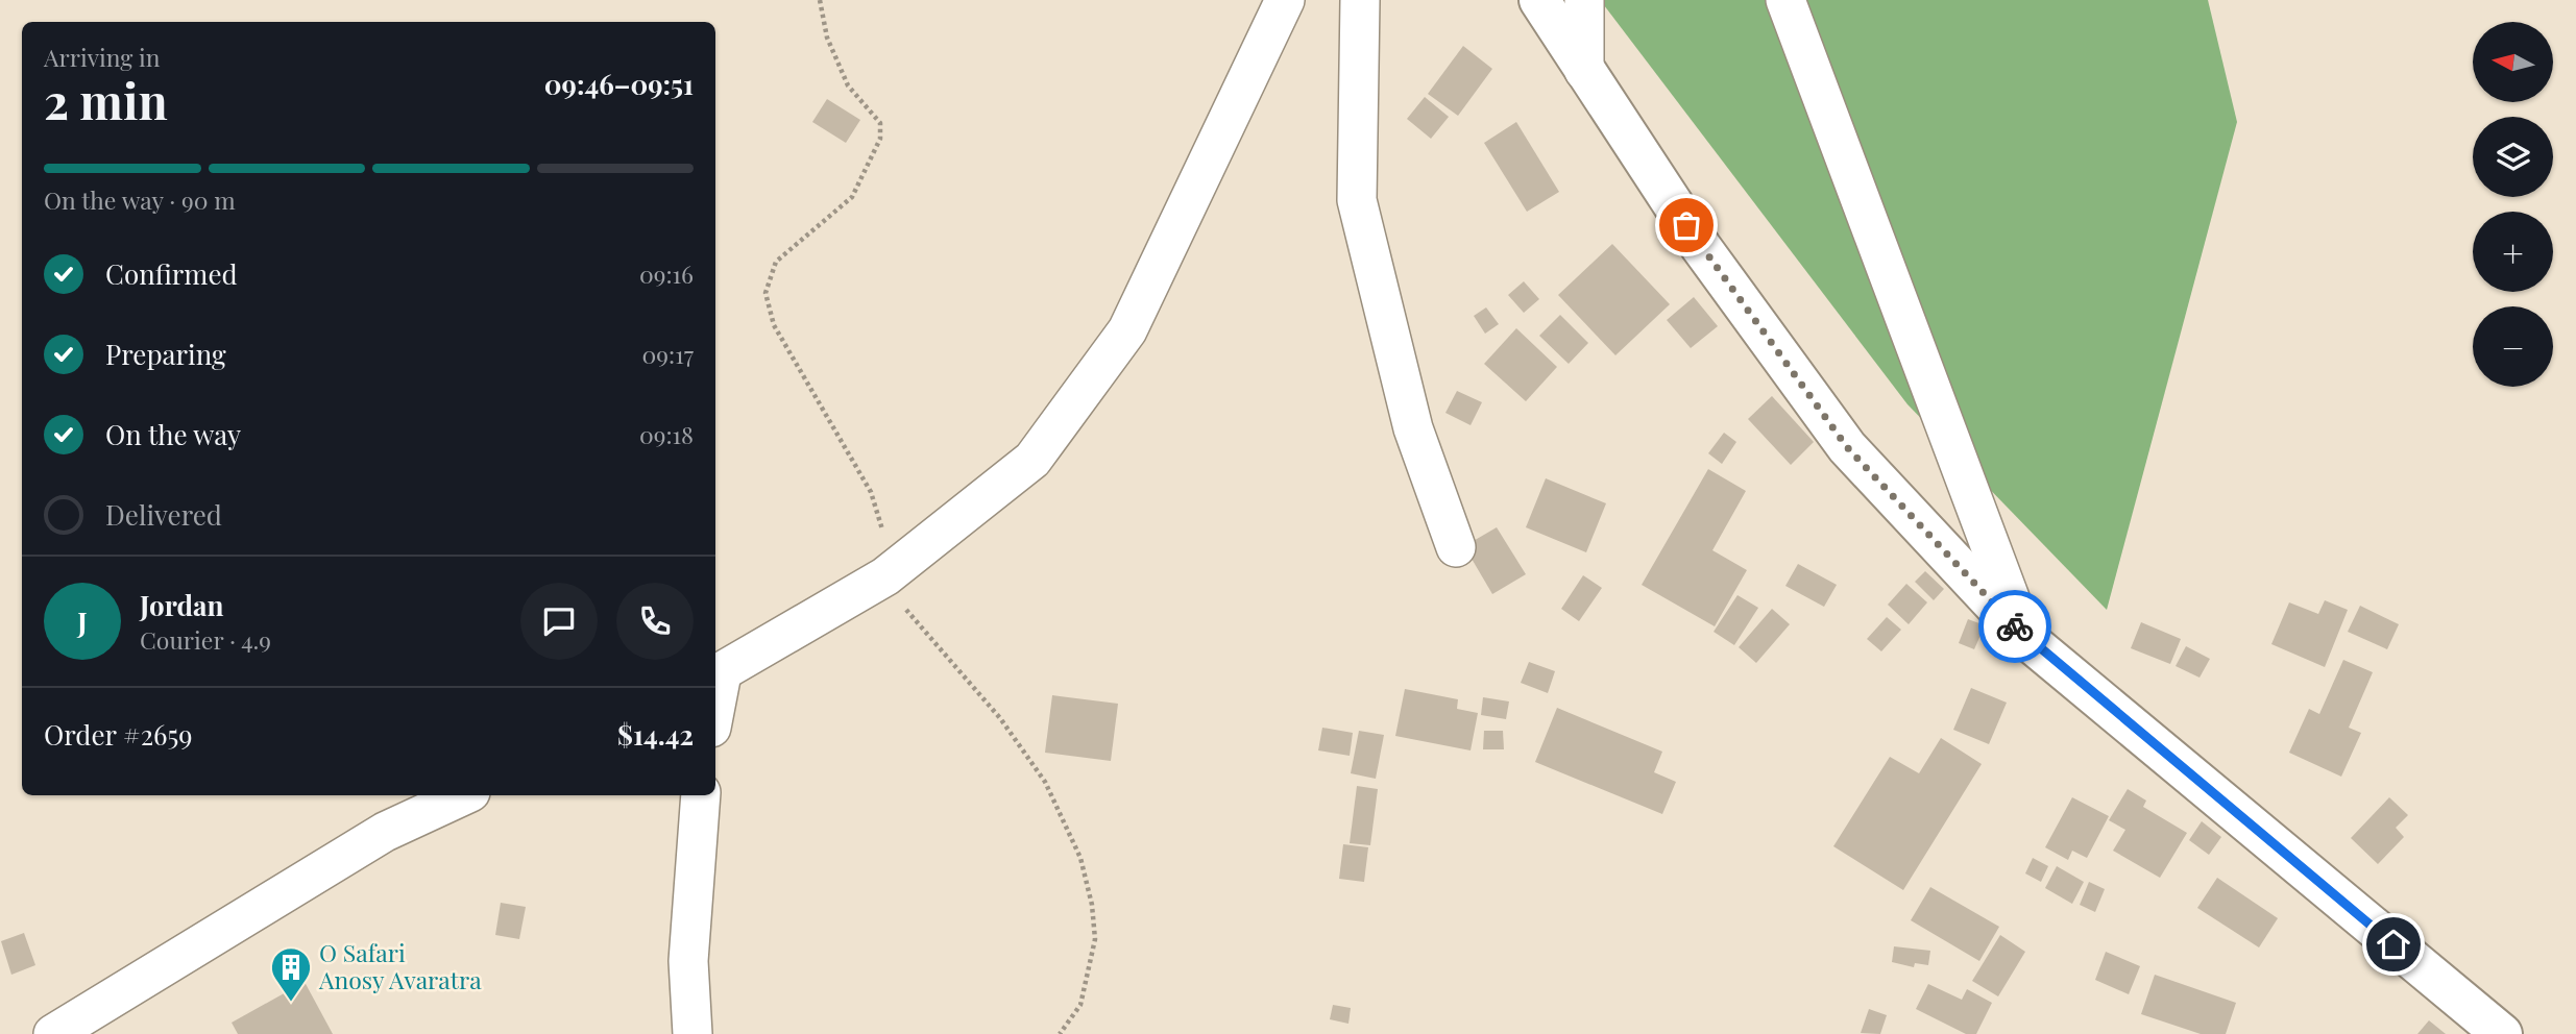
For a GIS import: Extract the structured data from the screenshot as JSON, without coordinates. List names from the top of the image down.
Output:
{
  "places": {
    "building": ["O Safari Anosy Avaratra"]
  },
  "north": "left",
  "page": {
    "map_buttons": ["+", "−"],
    "heading": ["2 min", "Arriving in", "09:46–09:51"],
    "panel": [
      "Jordan",
      "Courier · 4.9",
      "Order #2659",
      "$14.42"
    ],
    "bar": "On the way · 90 m",
    "list": [
      ["Confirmed", "09:16"],
      ["Preparing", "09:17"],
      ["On the way", "09:18"],
      "Delivered"
    ],
    "round": "J"
  }
}
